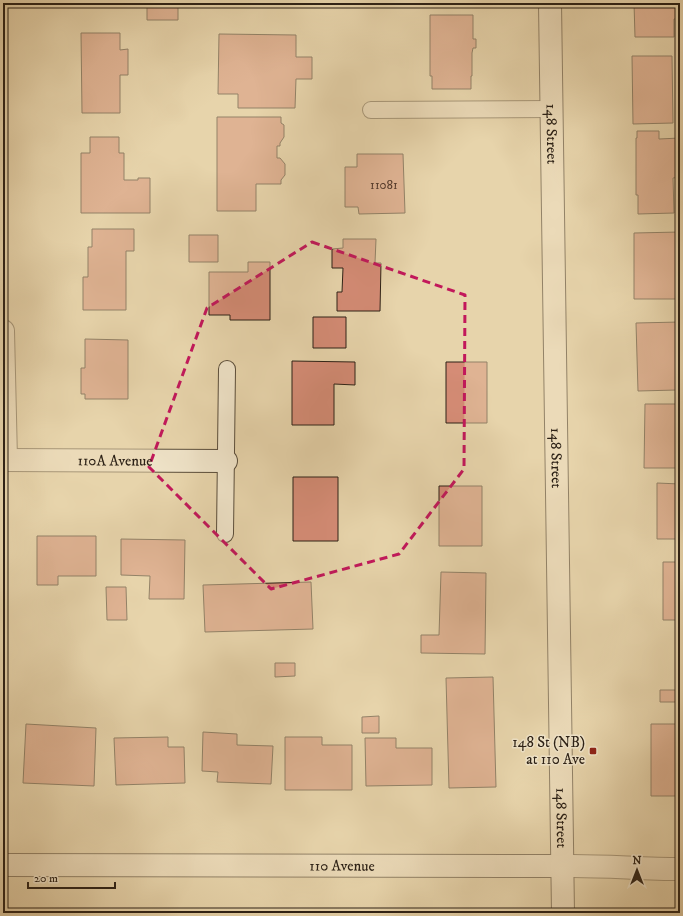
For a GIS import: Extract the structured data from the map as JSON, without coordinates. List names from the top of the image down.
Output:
{
  "streets": {
    "street": ["148 Street", "110A Avenue", "110 Avenue"]
  },
  "crossings": [
    ["148 Street", "110 Avenue"]
  ],
  "places": {
    "transit": ["148 St (NB) at 110 Ave"]
  },
  "house_numbers": ["11081"],
  "scale_bar": "20 m",
  "north": "top"
}
